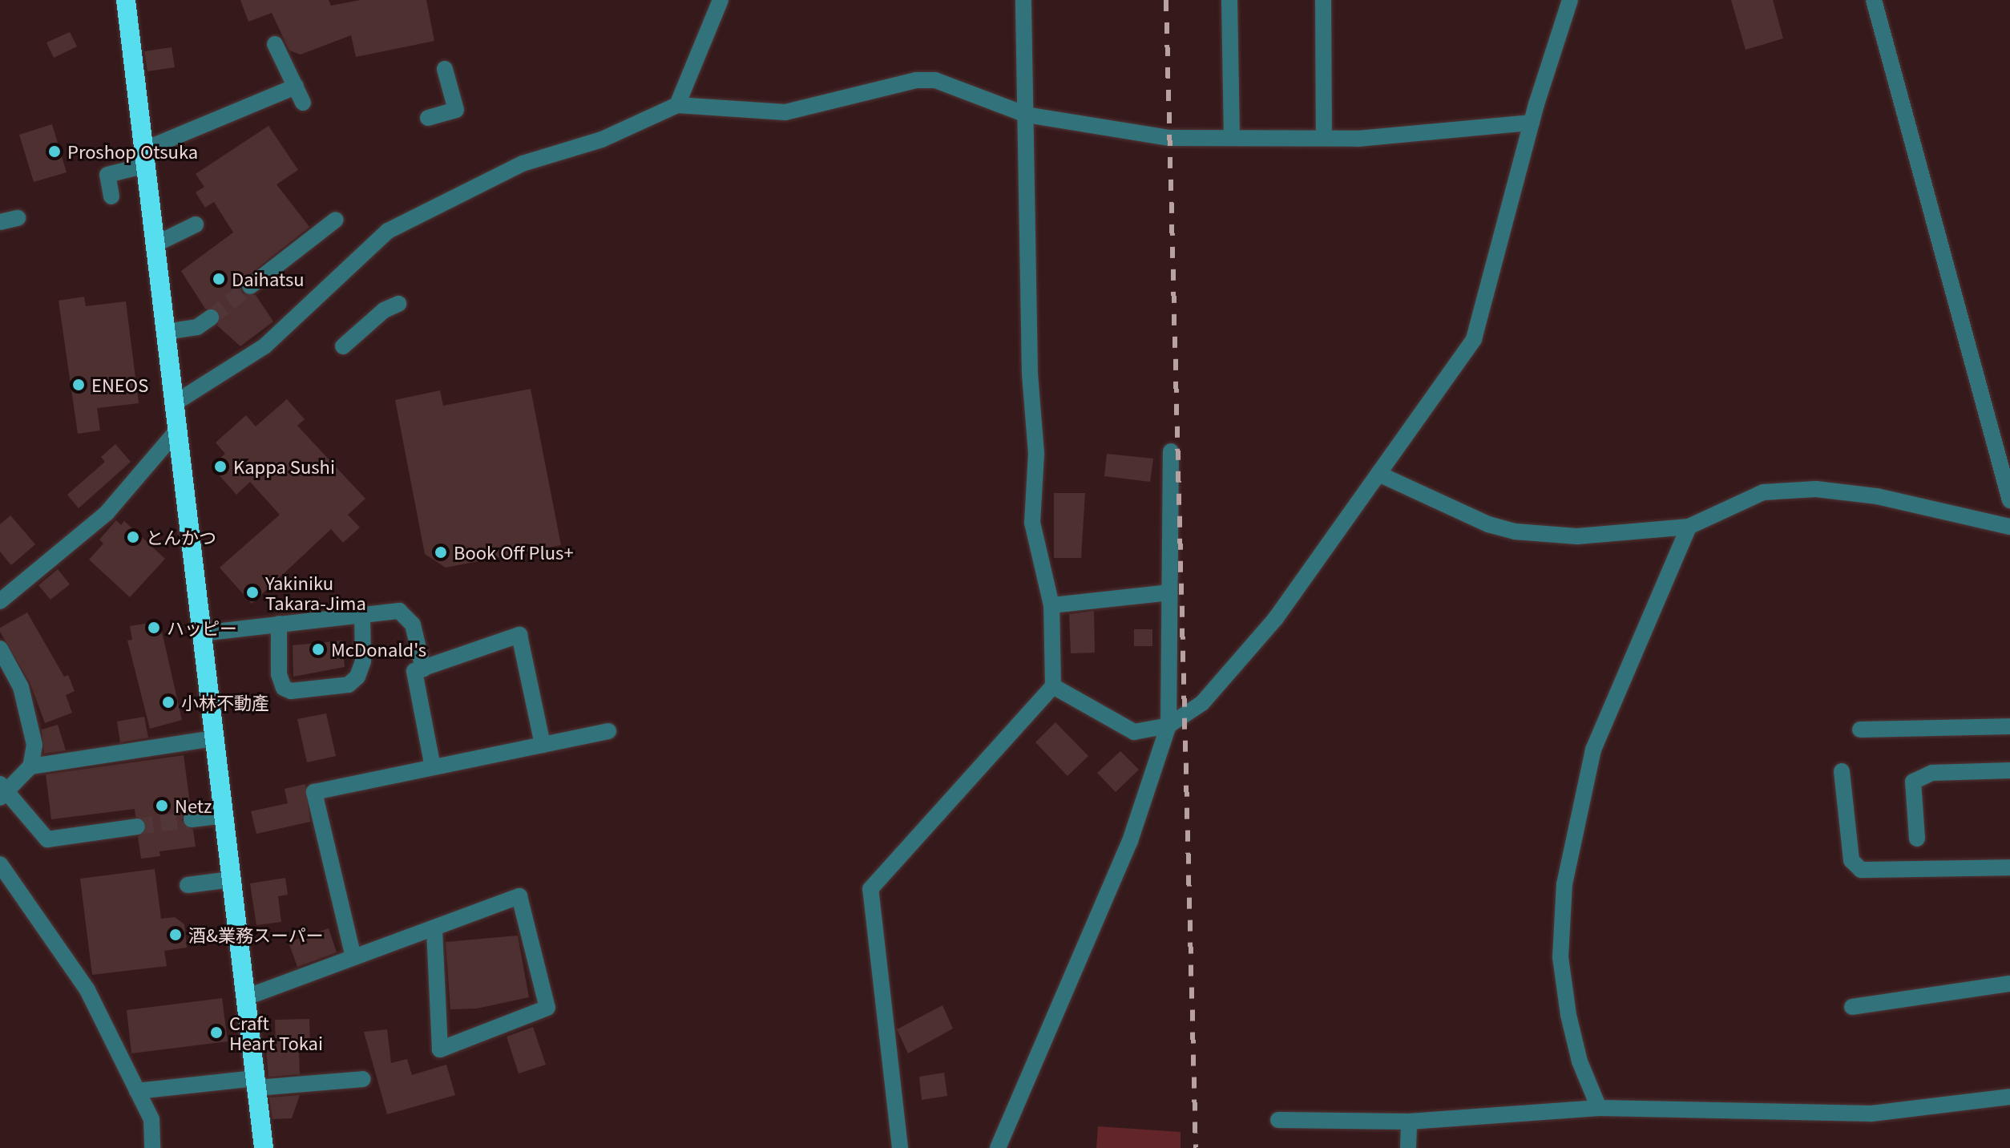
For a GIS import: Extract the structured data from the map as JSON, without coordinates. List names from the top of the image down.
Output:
{
  "places": [
    "Proshop Otsuka",
    "Daihatsu",
    "ENEOS",
    "Kappa Sushi",
    "とんかつ",
    "Book Off Plus+",
    "Yakiniku Takara-Jima",
    "ハッピー",
    "McDonald's",
    "小林不動產",
    "Netz",
    "酒&業務スーパー",
    "Craft Heart Tokai"
  ]
}
